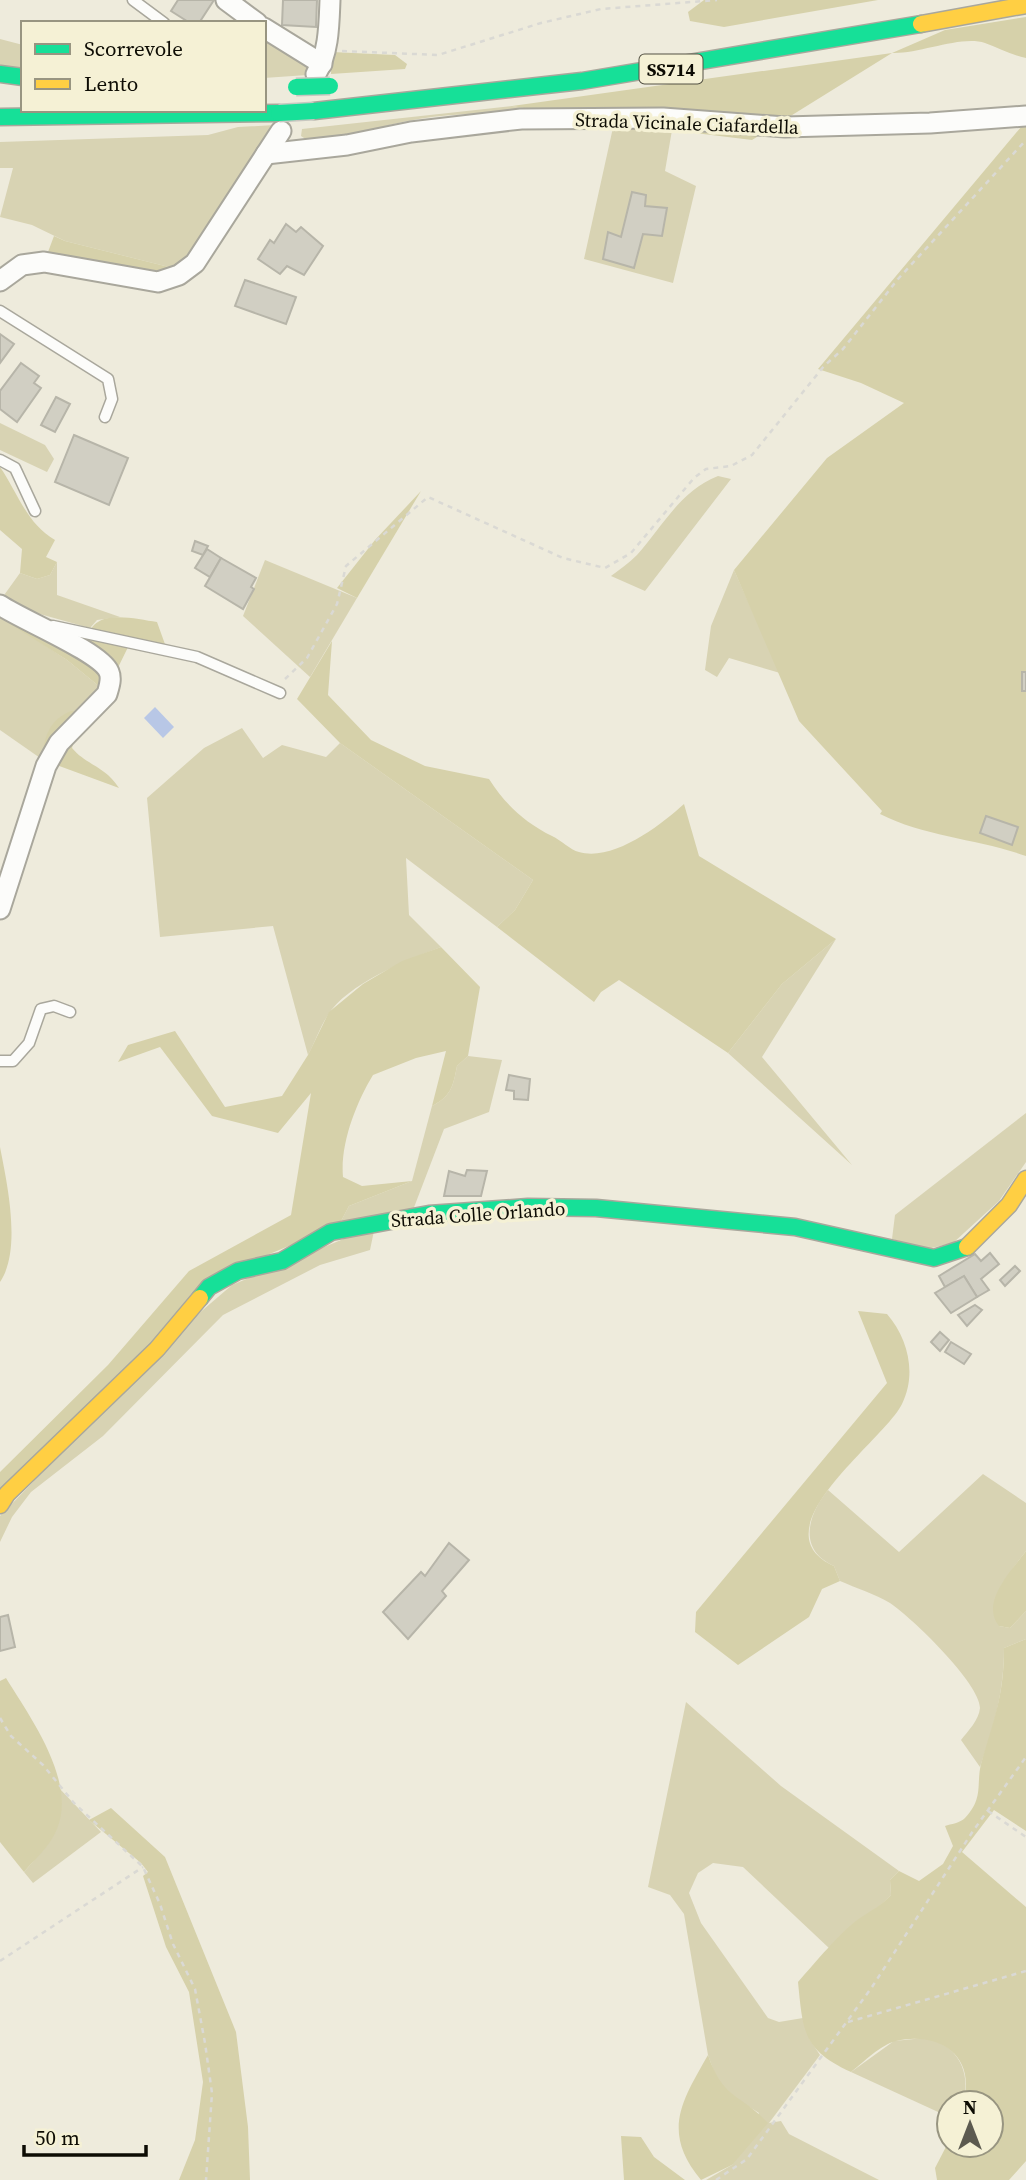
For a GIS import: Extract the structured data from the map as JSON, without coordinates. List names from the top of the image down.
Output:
{
  "streets": {
    "main road": ["SS714", "Strada Colle Orlando"],
    "street": ["Strada Vicinale Ciafardella"]
  },
  "legend": ["Scorrevole", "Lento"],
  "scale_bar": "50 m",
  "north": "top"
}
